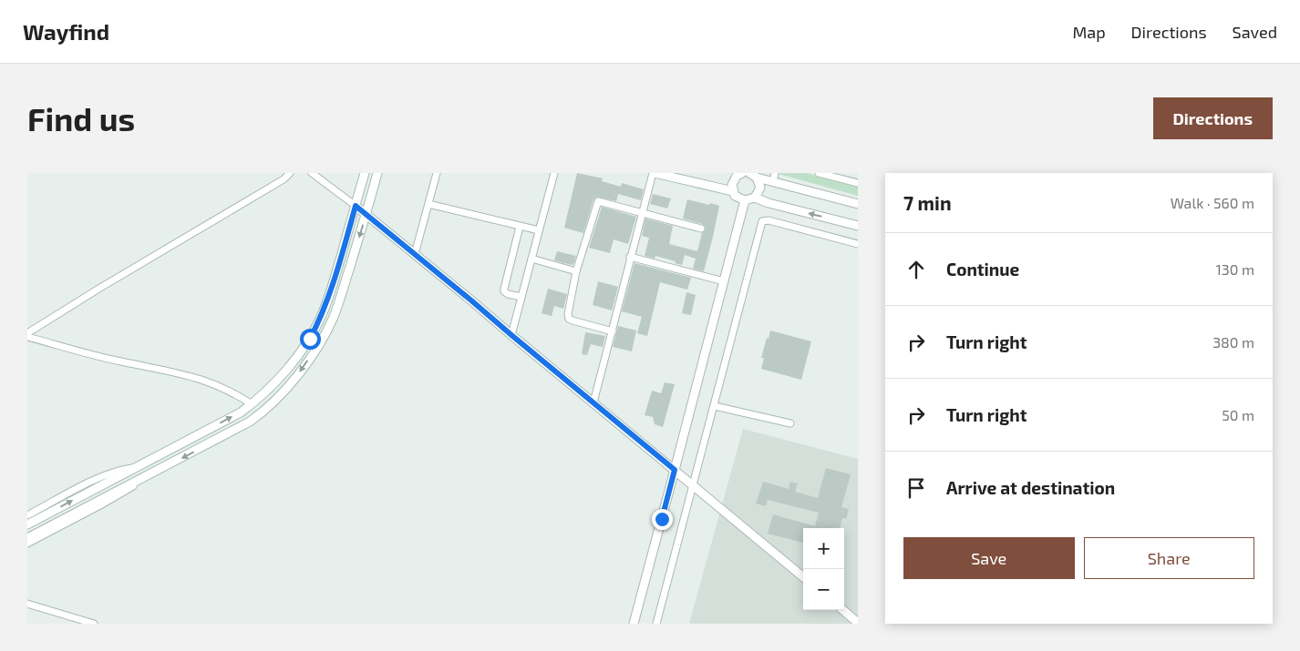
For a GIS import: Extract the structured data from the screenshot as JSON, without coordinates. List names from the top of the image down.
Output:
{
  "page": {
    "header": "Wayfind",
    "nav": ["Map", "Directions", "Saved"],
    "buttons": [
      "Directions",
      ["Save", "Share"]
    ],
    "title": "Find us",
    "heading": ["7 min", "Walk · 560 m"],
    "list": [
      ["Continue", "130 m"],
      ["Turn right", "380 m"],
      ["Turn right", "50 m"],
      "Arrive at destination"
    ],
    "map_buttons": ["+", "−"]
  }
}
